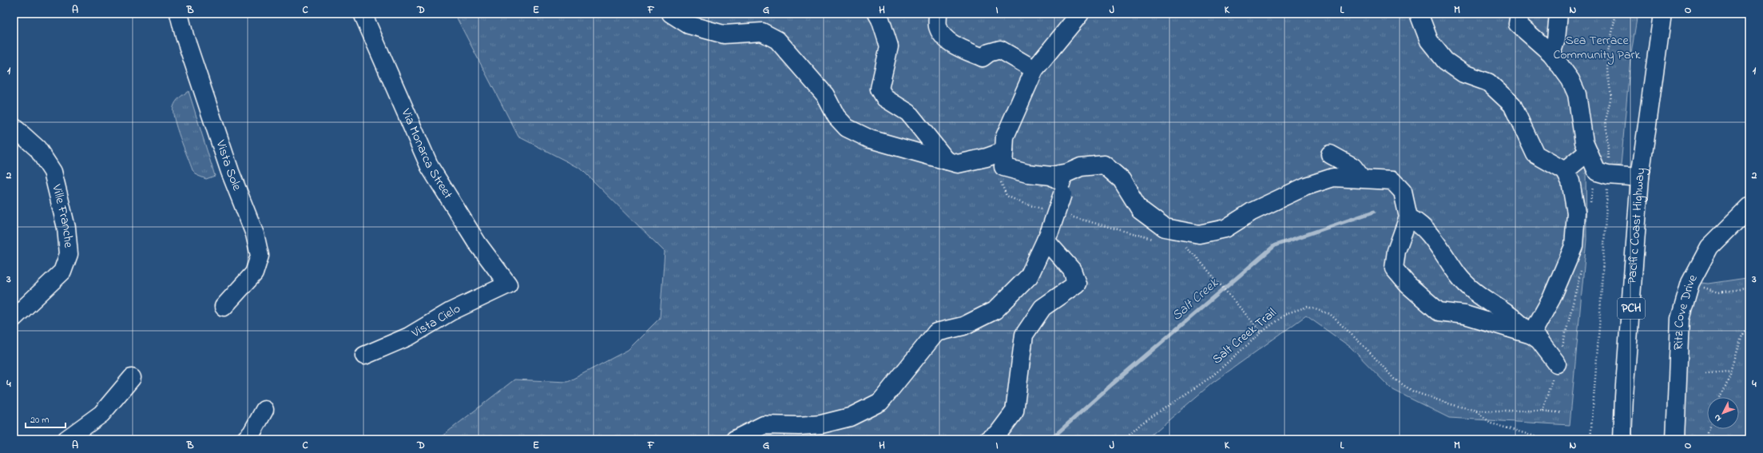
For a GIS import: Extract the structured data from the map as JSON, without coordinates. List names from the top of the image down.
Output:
{
  "streets": {
    "main road": [
      "Via Monarca Street",
      "Vista Sole",
      "Ville Franche",
      "Pacific Coast Highway",
      "PCH",
      "Ritz Cove Drive",
      "Vista Cielo"
    ],
    "path": ["Salt Creek Trail"]
  },
  "crossings": [
    ["Via Monarca Street", "Vista Cielo"]
  ],
  "water": ["Salt Creek"],
  "parks": ["Sea Terrace Community Park"],
  "scale_bar": "20 m",
  "north": "bottom left",
  "grid": {
    "columns": [
      "A",
      "B",
      "C",
      "D",
      "E",
      "F",
      "G",
      "H",
      "I",
      "J",
      "K",
      "L",
      "M",
      "N",
      "O"
    ],
    "rows": [
      "1",
      "2",
      "3",
      "4"
    ]
  }
}
